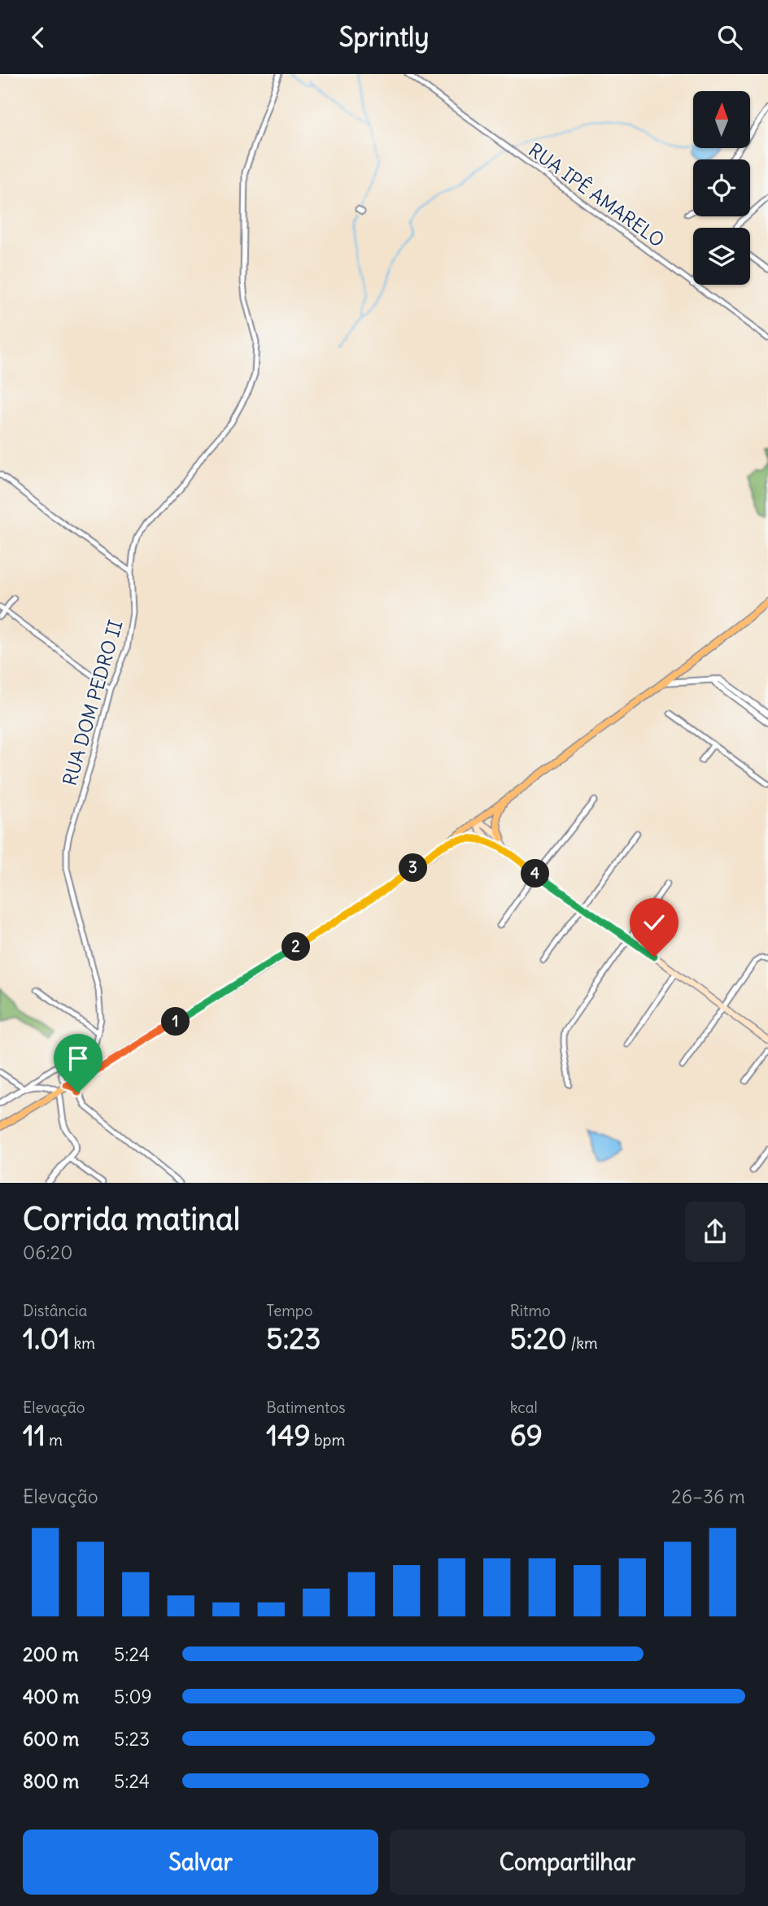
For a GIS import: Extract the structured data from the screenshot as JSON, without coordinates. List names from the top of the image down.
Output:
{
  "streets": {
    "street": ["RUA IPÊ AMARELO", "RUA DOM PEDRO II"]
  },
  "north": "top",
  "page": {
    "header": "Sprintly",
    "pins": [
      "3",
      "4",
      "2",
      "1"
    ],
    "heading": ["Corrida matinal", "06:20"],
    "stats": [
      ["Distância", "1.01 km"],
      ["Tempo", "5:23"],
      ["Ritmo", "5:20 /km"],
      ["Elevação", "11 m"],
      ["Batimentos", "149 bpm"],
      ["kcal", "69"]
    ],
    "chart": ["Elevação", "26–36 m"],
    "list": [
      {
        "name": "200 m",
        "note": "5:24"
      },
      {
        "name": "400 m",
        "note": "5:09"
      },
      {
        "name": "600 m",
        "note": "5:23"
      },
      {
        "name": "800 m",
        "note": "5:24"
      }
    ],
    "buttons": ["Salvar", "Compartilhar"]
  }
}
